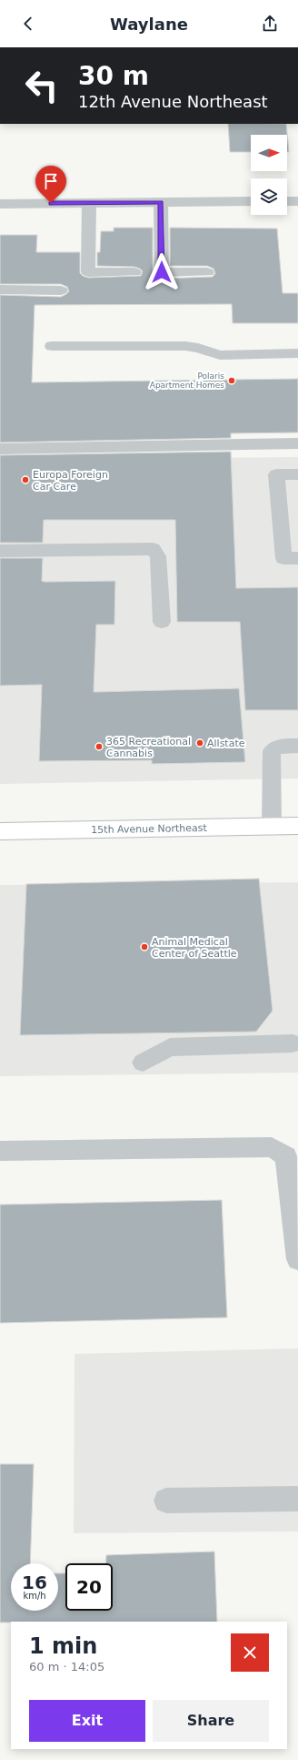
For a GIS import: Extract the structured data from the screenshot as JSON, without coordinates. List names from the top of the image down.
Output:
{
  "streets": {
    "main road": ["15th Avenue Northeast"]
  },
  "places": [
    "Polaris Apartment Homes",
    "Europa Foreign Car Care",
    "Allstate",
    "365 Recreational Cannabis",
    "Animal Medical Center of Seattle"
  ],
  "north": "right",
  "page": {
    "header": "Waylane",
    "turn": ["30 m", "12th Avenue Northeast"],
    "speed": "16 km/h",
    "limit": "20",
    "heading": ["1 min", "60 m · 14:05"],
    "buttons": ["Exit", "Share"]
  }
}
